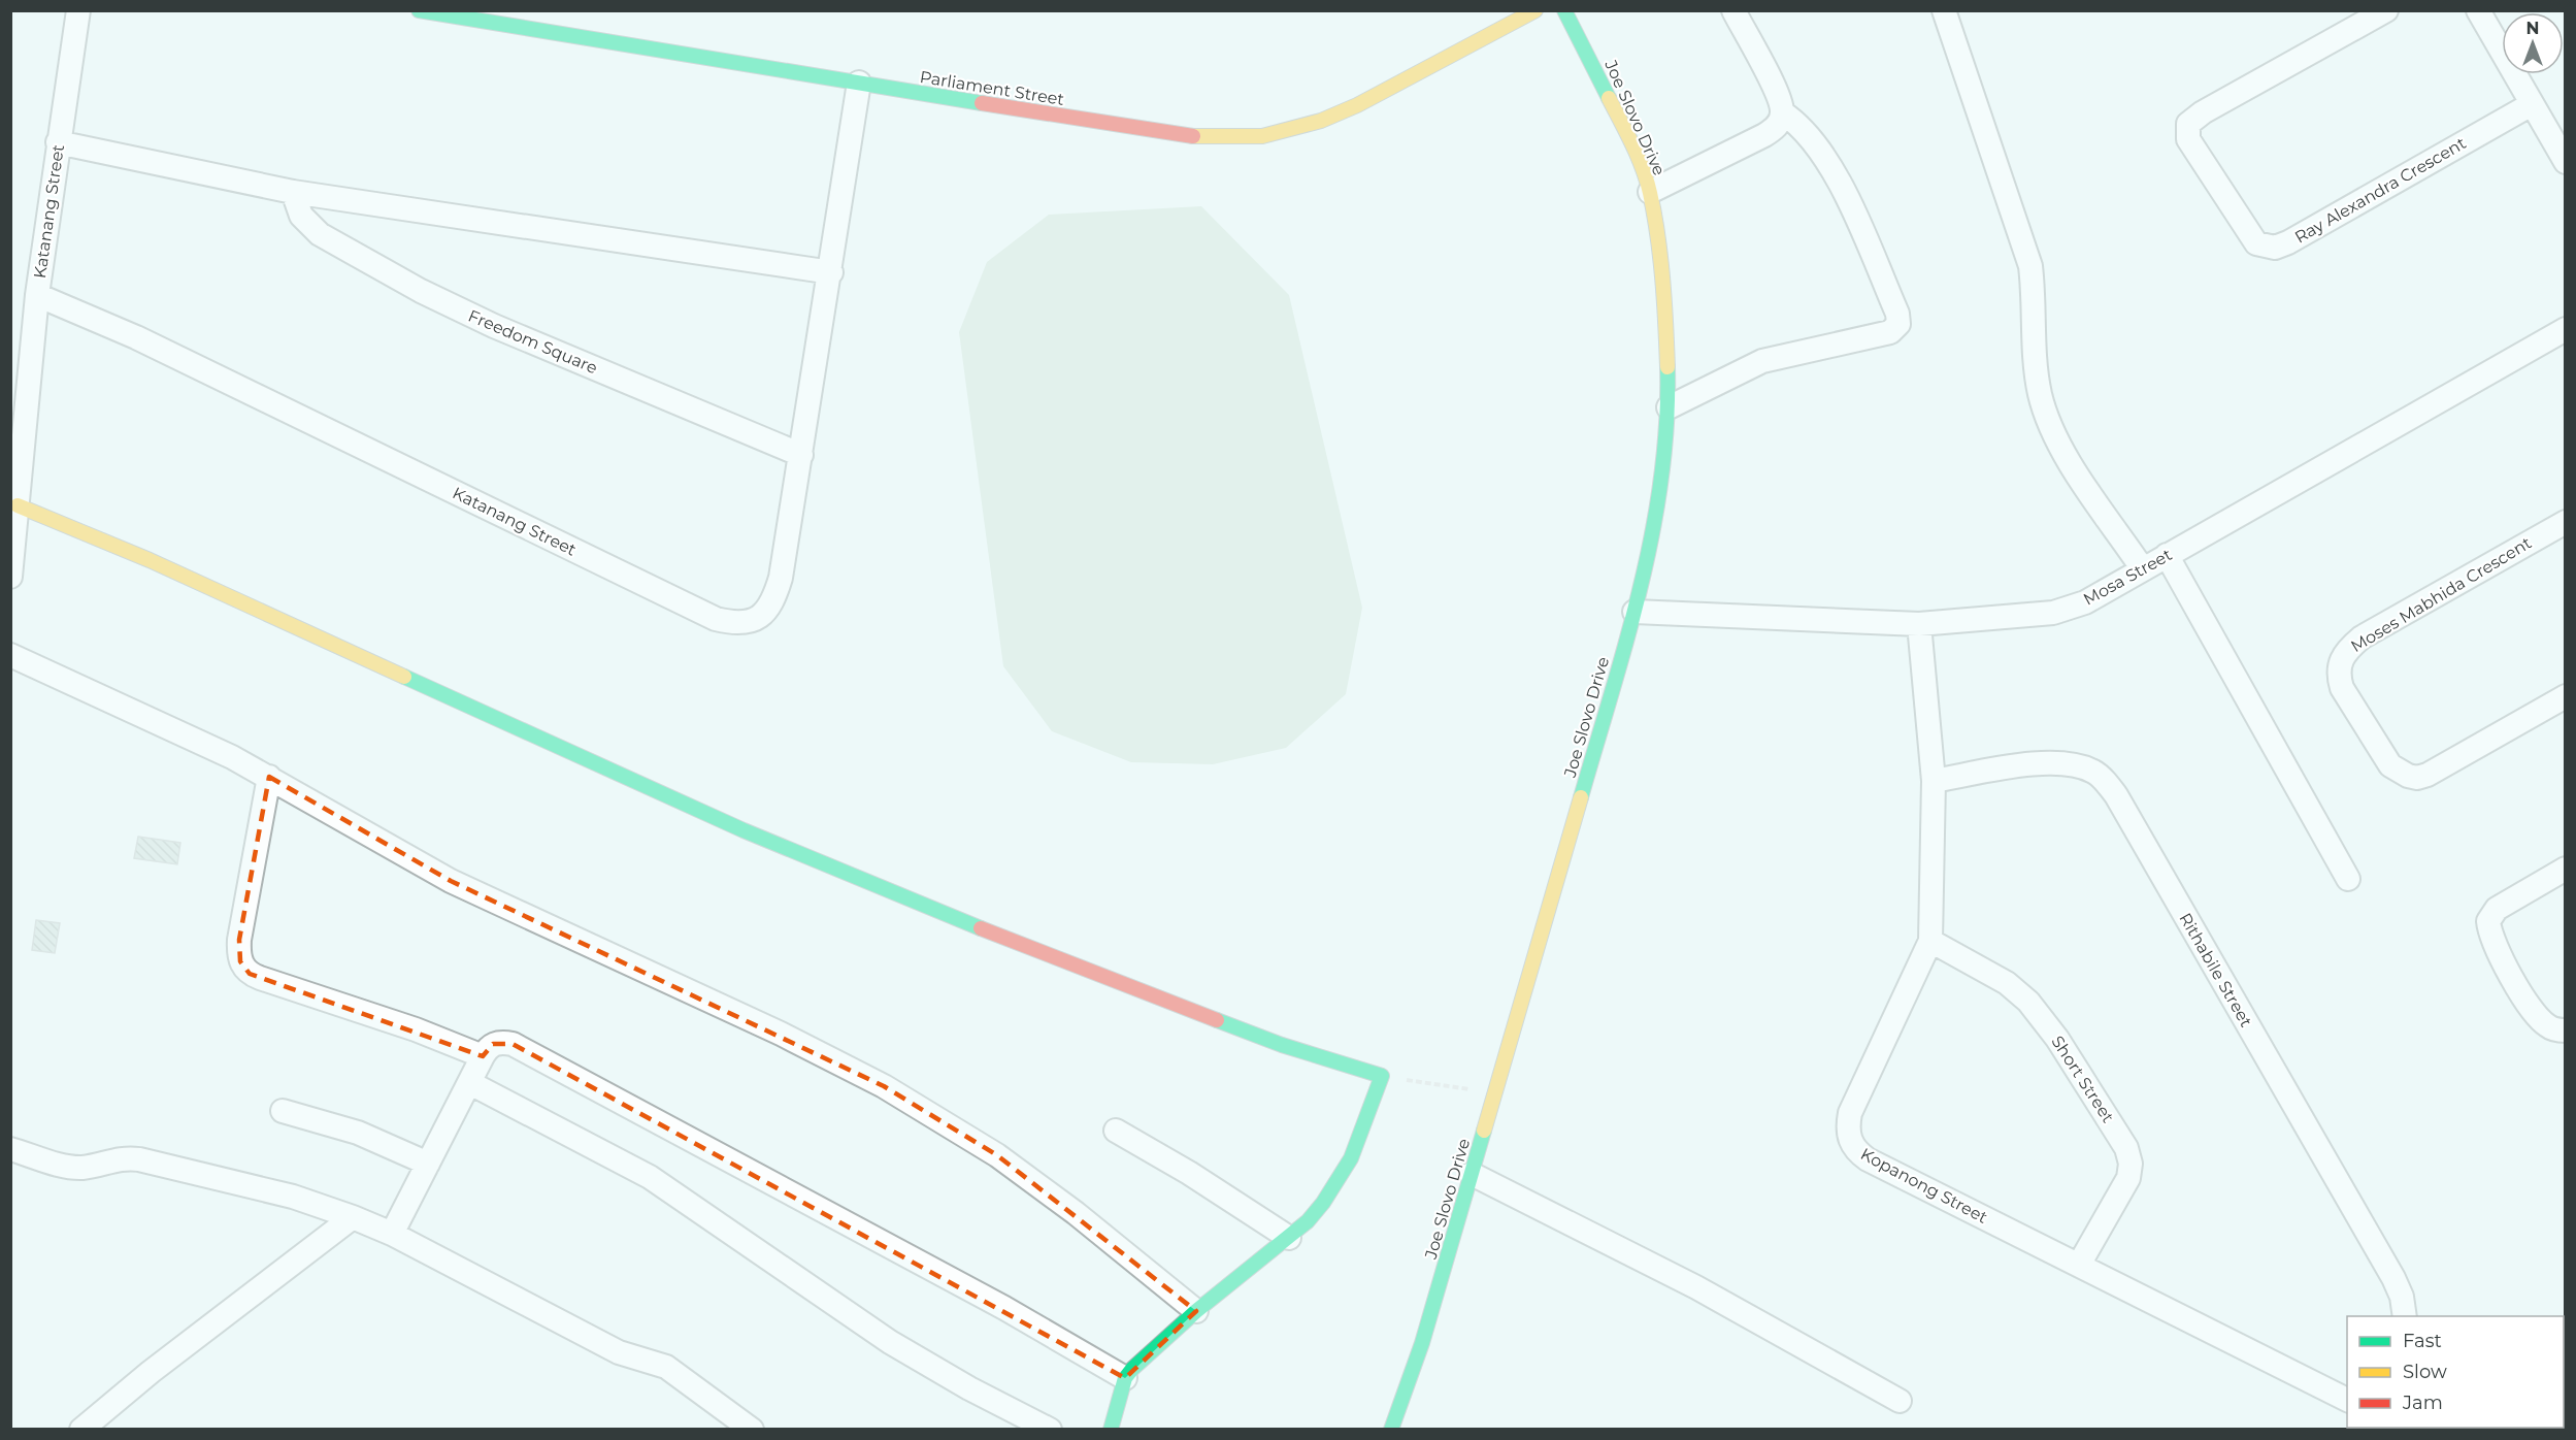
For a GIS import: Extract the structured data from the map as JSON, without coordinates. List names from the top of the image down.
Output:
{
  "streets": {
    "street": [
      "Parliament Street",
      "Joe Slovo Drive",
      "Ray Alexandra Crescent",
      "Katanang Street",
      "Freedom Square",
      "Mosa Street",
      "Moses Mabhida Crescent",
      "Rithabile Street",
      "Short Street",
      "Kopanong Street"
    ]
  },
  "crossings": [
    ["Parliament Street", "Katanang Street"],
    ["Joe Slovo Drive", "Mosa Street"],
    ["Katanang Street", "Freedom Square"],
    ["Mosa Street", "Kopanong Street"],
    ["Rithabile Street", "Kopanong Street"],
    ["Short Street", "Kopanong Street"]
  ],
  "legend": ["Fast", "Slow", "Jam"],
  "north": "top"
}
